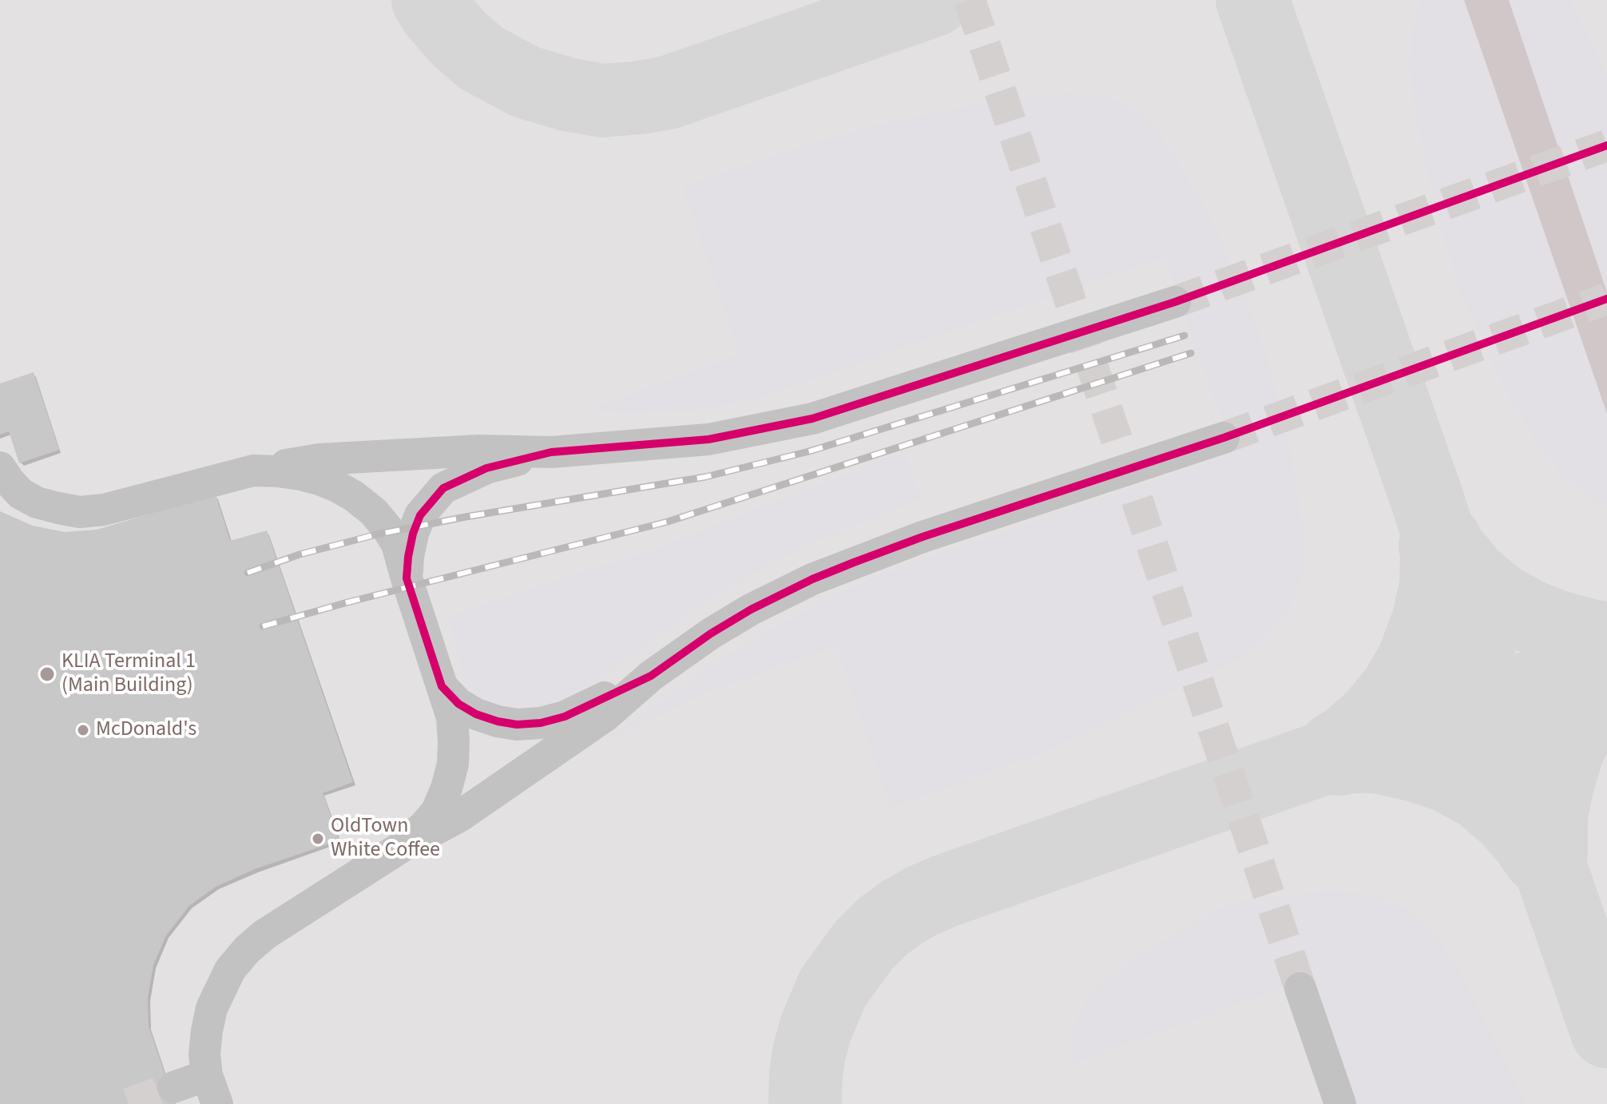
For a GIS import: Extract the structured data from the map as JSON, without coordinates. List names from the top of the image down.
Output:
{
  "places": ["KLIA Terminal 1 (Main Building)", "McDonald's", "OldTown White Coffee"]
}
